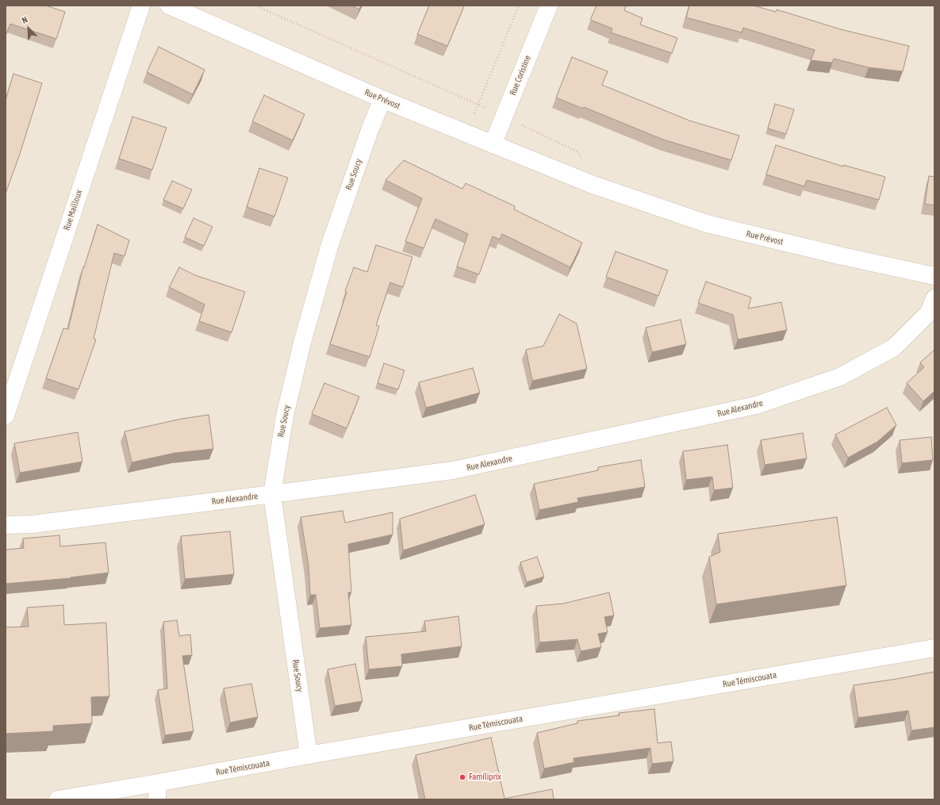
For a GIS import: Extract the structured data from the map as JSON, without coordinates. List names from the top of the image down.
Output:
{
  "streets": {
    "street": [
      "Rue Coristine",
      "Rue Prévost",
      "Rue Soucy",
      "Rue Mailloux",
      "Rue Alexandre",
      "Rue Témiscouata"
    ]
  },
  "crossings": [
    ["Rue Coristine", "Rue Prévost"],
    ["Rue Prévost", "Rue Soucy"],
    ["Rue Soucy", "Rue Alexandre"],
    ["Rue Soucy", "Rue Témiscouata"]
  ],
  "places": ["Familiprix"],
  "north": "top left"
}
